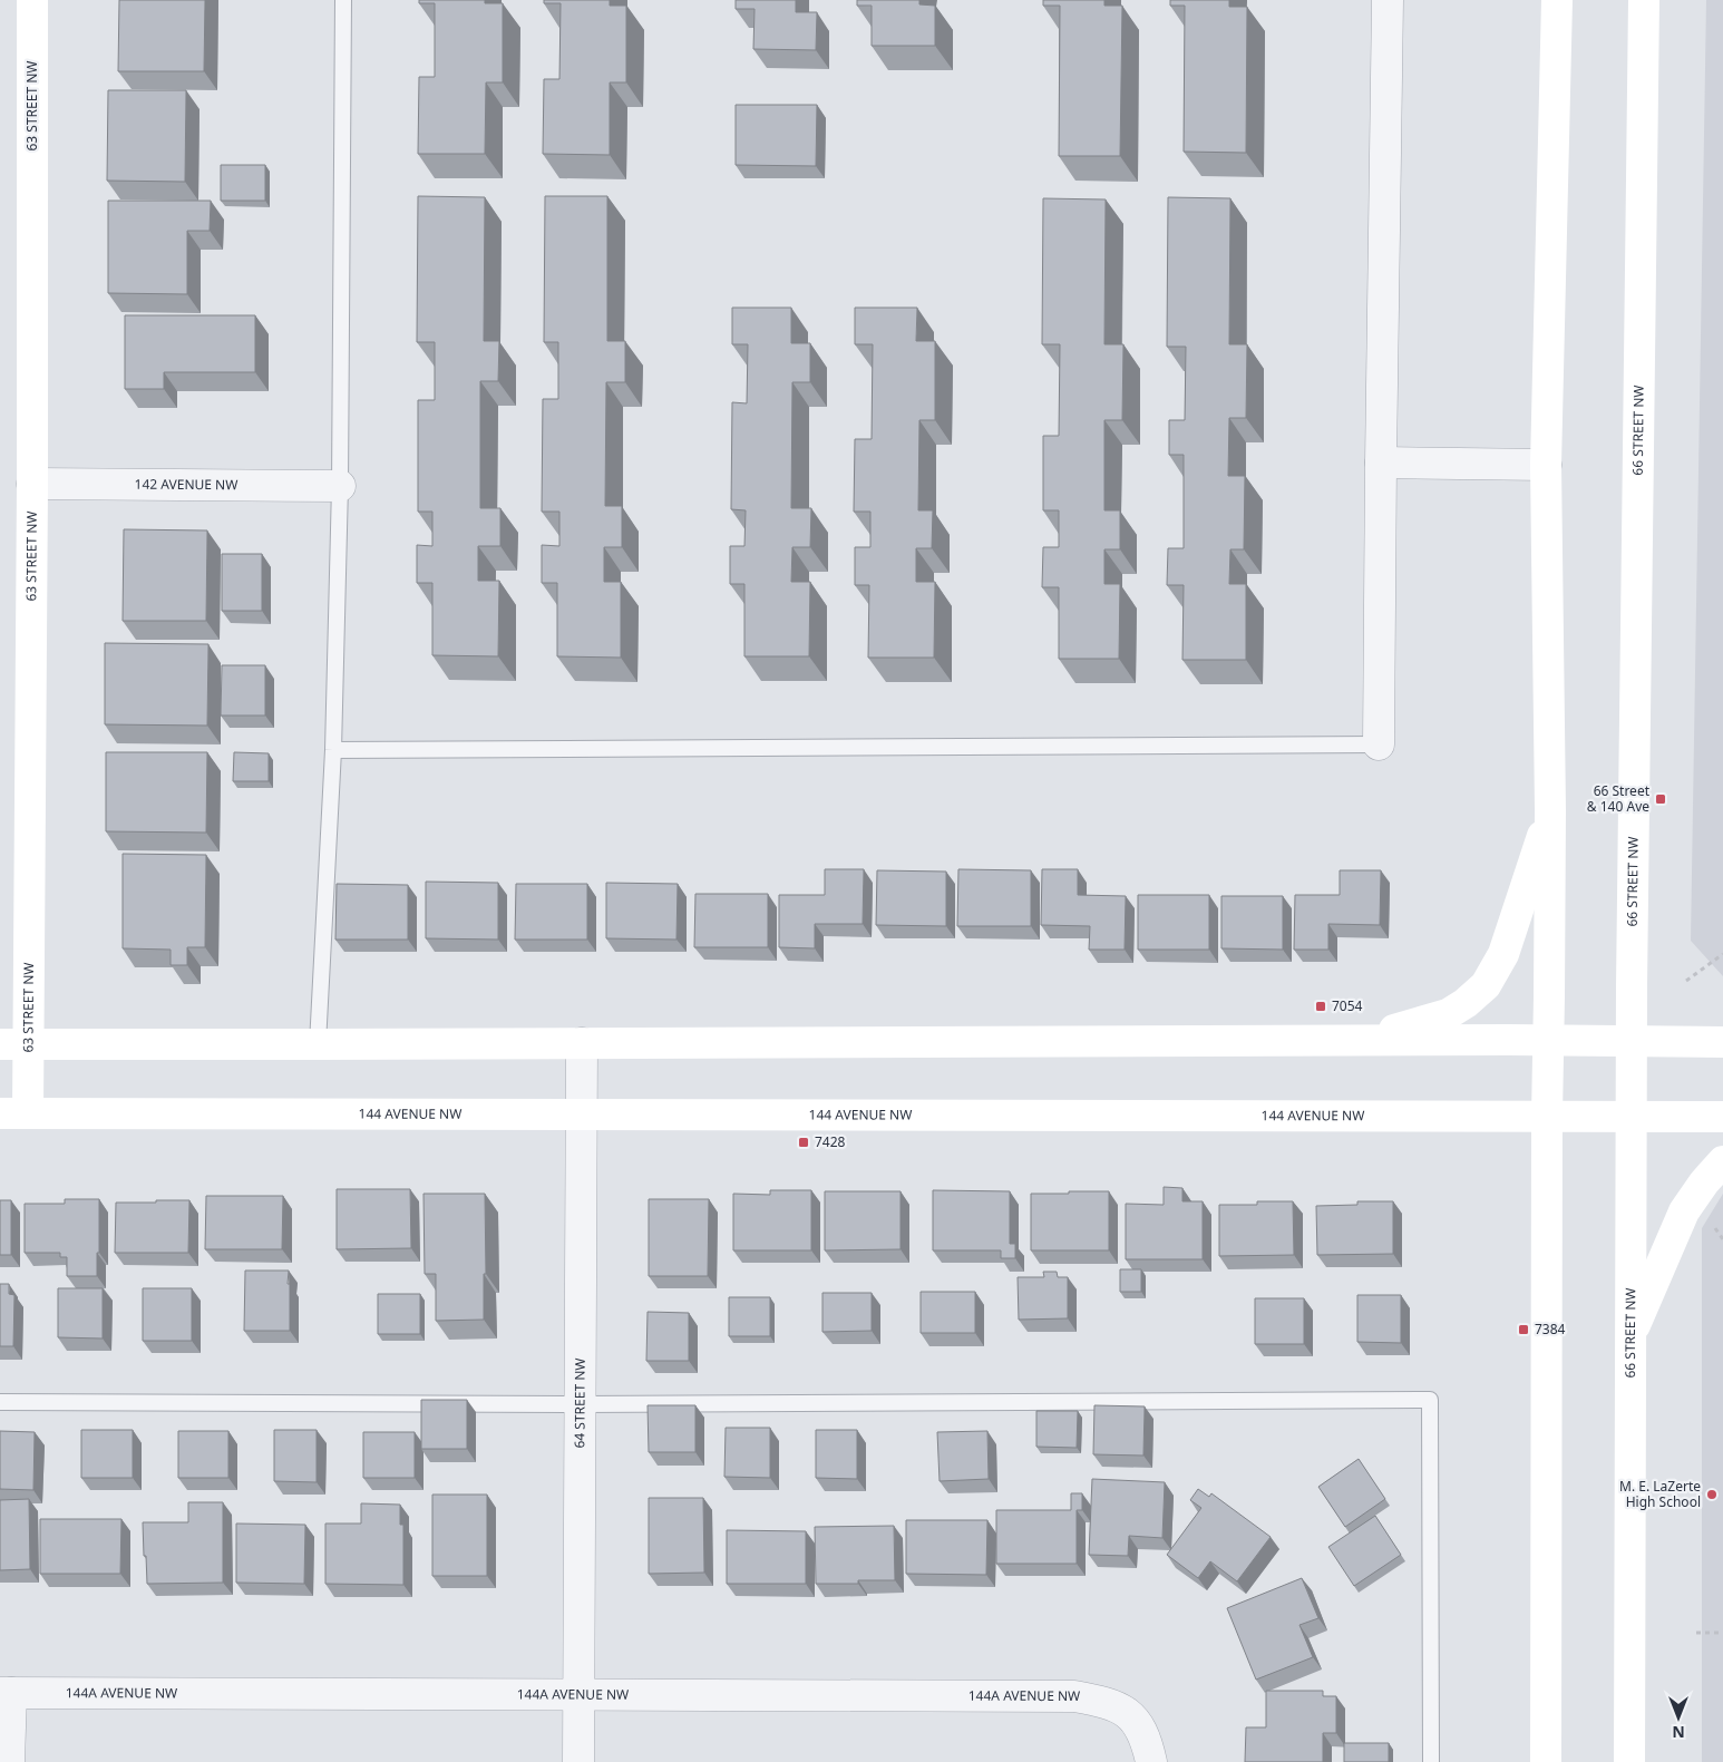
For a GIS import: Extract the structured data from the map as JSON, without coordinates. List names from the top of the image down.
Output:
{
  "streets": {
    "street": [
      "63 STREET NW",
      "66 STREET NW",
      "142 AVENUE NW",
      "144 AVENUE NW",
      "64 STREET NW",
      "144A AVENUE NW"
    ]
  },
  "crossings": [
    ["63 STREET NW", "142 AVENUE NW"],
    ["63 STREET NW", "144 AVENUE NW"],
    ["66 STREET NW", "144 AVENUE NW"],
    ["144 AVENUE NW", "64 STREET NW"],
    ["64 STREET NW", "144A AVENUE NW"]
  ],
  "places": {
    "transit": [
      "66 Street & 140 Ave",
      "7054",
      "7428",
      "7384"
    ],
    "other": ["M. E. LaZerte High School"]
  },
  "north": "bottom"
}
